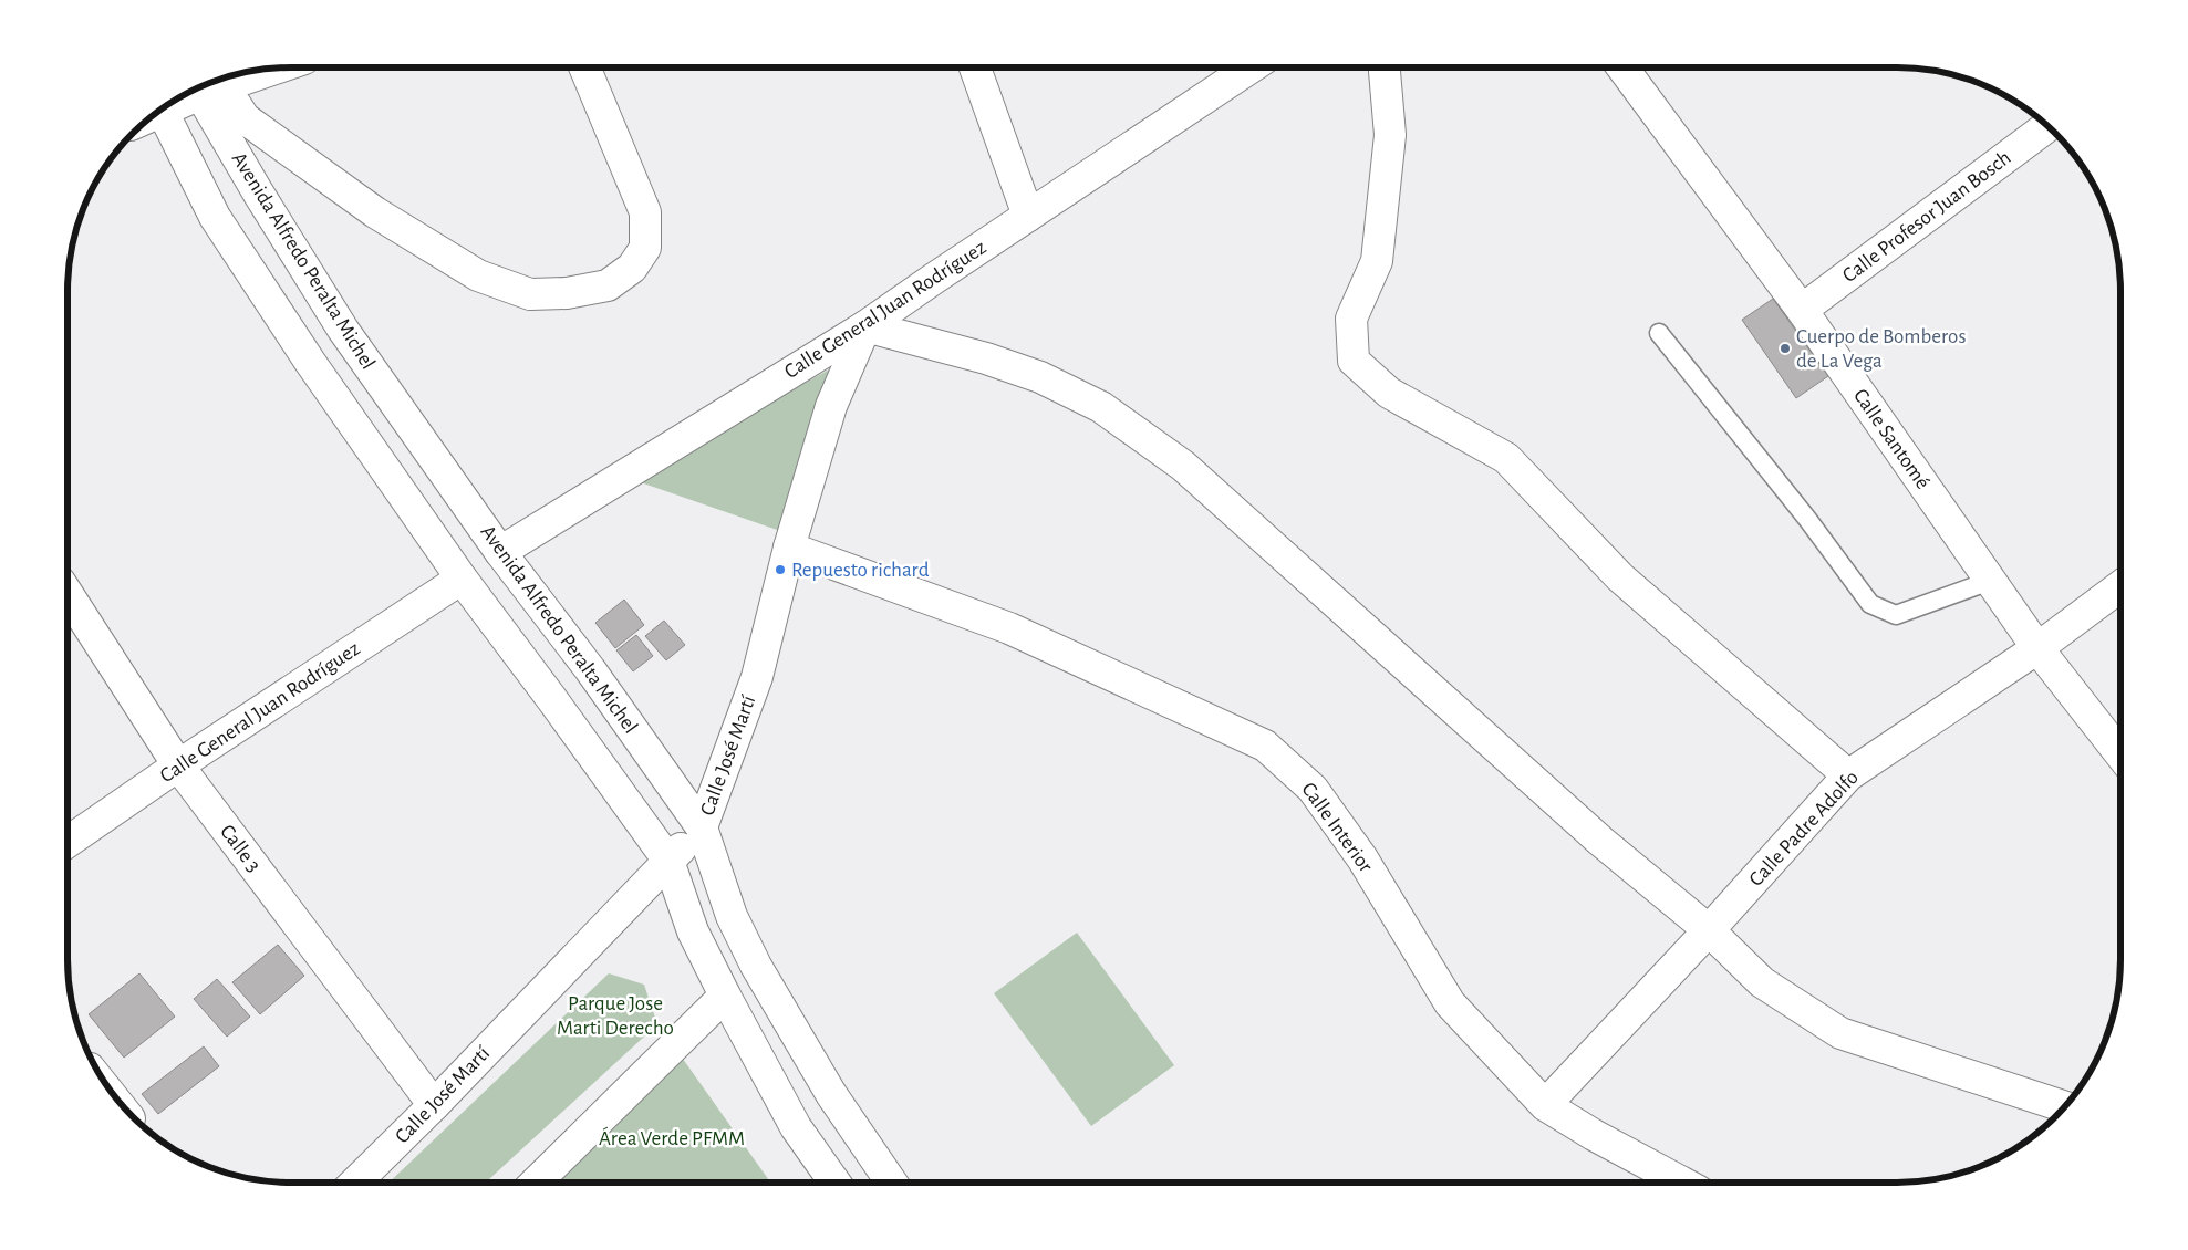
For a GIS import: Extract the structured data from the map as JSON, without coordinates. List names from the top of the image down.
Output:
{
  "streets": {
    "street": [
      "Calle Profesor Juan Bosch",
      "Avenida Alfredo Peralta Michel",
      "Calle General Juan Rodríguez",
      "Calle Santomé",
      "Calle José Martí",
      "Calle Interior",
      "Calle Padre Adolfo",
      "Calle 3"
    ]
  },
  "crossings": [
    ["Calle Profesor Juan Bosch", "Calle Santomé"],
    ["Avenida Alfredo Peralta Michel", "Calle General Juan Rodríguez"],
    ["Avenida Alfredo Peralta Michel", "Calle José Martí"],
    ["Calle General Juan Rodríguez", "Calle José Martí"],
    ["Calle General Juan Rodríguez", "Calle 3"],
    ["Calle Santomé", "Calle Padre Adolfo"],
    ["Calle José Martí", "Calle Interior"],
    ["Calle José Martí", "Calle 3"],
    ["Calle Interior", "Calle Padre Adolfo"]
  ],
  "parks": ["Parque Jose Marti Derecho", "Área Verde PFMM"],
  "places": ["Cuerpo de Bomberos de La Vega", "Repuesto richard"]
}
